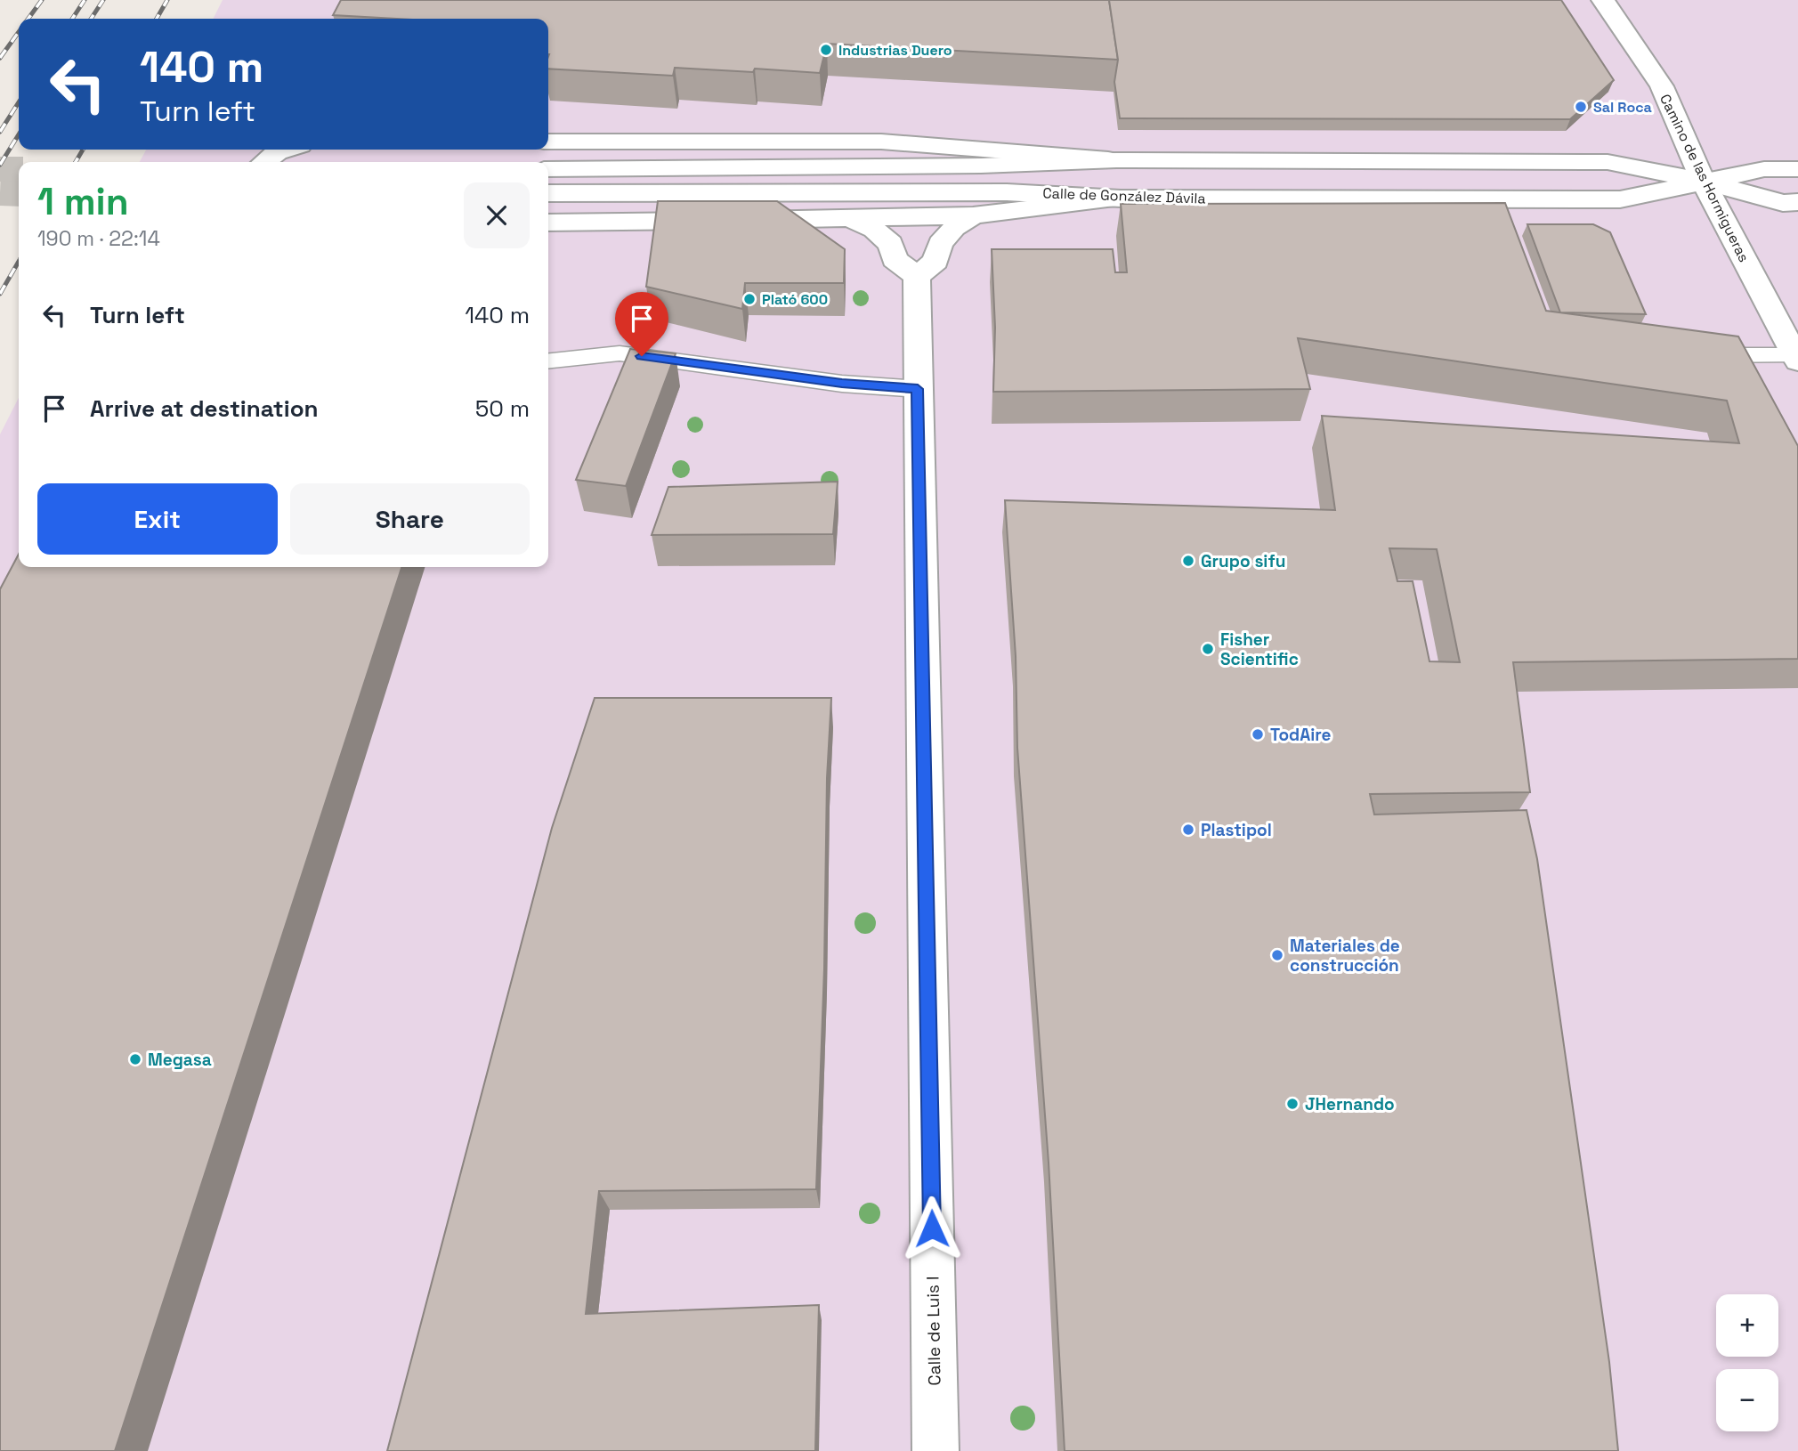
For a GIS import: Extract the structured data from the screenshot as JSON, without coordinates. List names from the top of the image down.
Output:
{
  "streets": {
    "street": ["Camino de las Hormigueras", "Calle de González Dávila", "Calle de Luis I"]
  },
  "crossings": [
    ["Camino de las Hormigueras", "Calle de González Dávila"]
  ],
  "places": [
    "Industrias Duero",
    "Sal Roca",
    "Plató 600",
    "Grupo sifu",
    "Fisher Scientific",
    "TodAire",
    "Plastipol",
    "Materiales de construcción",
    "Megasa",
    "JHernando"
  ],
  "page": {
    "turn": ["140 m", "Turn left"],
    "heading": ["1 min", "190 m · 22:14"],
    "list": [
      {
        "name": "Turn left",
        "value": "140 m"
      },
      {
        "name": "Arrive at destination",
        "value": "50 m"
      }
    ],
    "buttons": ["Exit", "Share"],
    "map_buttons": ["+", "−"]
  }
}
